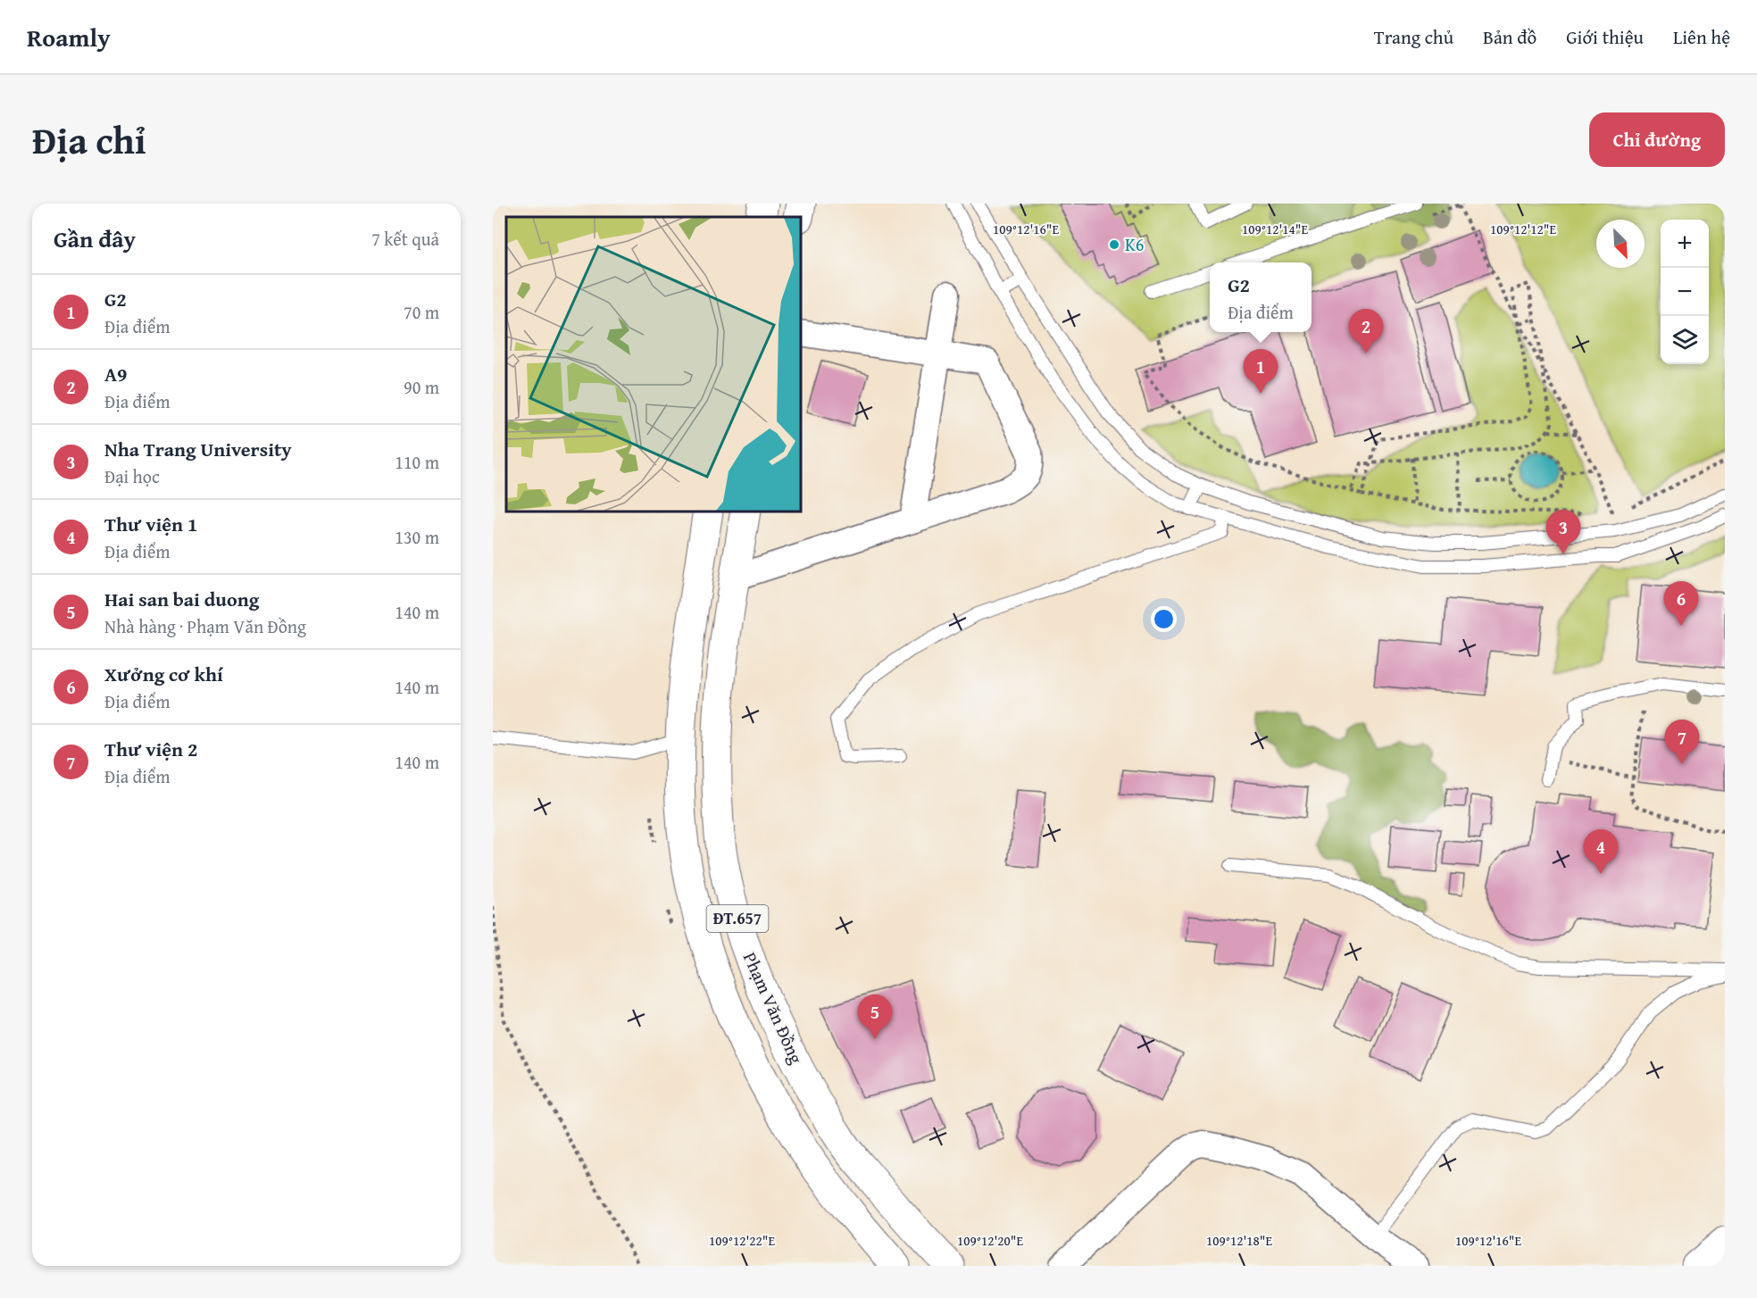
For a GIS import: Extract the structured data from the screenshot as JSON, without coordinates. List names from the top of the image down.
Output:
{
  "streets": {
    "main road": ["ĐT.657", "Phạm Văn Đồng"]
  },
  "places": ["K6"],
  "north": "bottom right",
  "page": {
    "header": "Roamly",
    "nav": [
      "Trang chủ",
      "Bản đồ",
      "Giới thiệu",
      "Liên hệ"
    ],
    "title": "Địa chỉ",
    "buttons": "Chỉ đường",
    "heading": ["Gần đây", "7 kết quả"],
    "map_buttons": ["+", "−"],
    "popup": ["G2", "Địa điểm"],
    "list": [
      {
        "mark": "1",
        "name": "G2",
        "note": "Địa điểm",
        "value": "70 m"
      },
      {
        "mark": "2",
        "name": "A9",
        "note": "Địa điểm",
        "value": "90 m"
      },
      {
        "mark": "3",
        "name": "Nha Trang University",
        "note": "Đại học",
        "value": "110 m"
      },
      {
        "mark": "4",
        "name": "Thư viện 1",
        "note": "Địa điểm",
        "value": "130 m"
      },
      {
        "mark": "5",
        "name": "Hai san bai duong",
        "note": "Nhà hàng · Phạm Văn Đồng",
        "value": "140 m"
      },
      {
        "mark": "6",
        "name": "Xưởng cơ khí",
        "note": "Địa điểm",
        "value": "140 m"
      },
      {
        "mark": "7",
        "name": "Thư viện 2",
        "note": "Địa điểm",
        "value": "140 m"
      }
    ],
    "pins": [
      "2",
      "1",
      "3",
      "6",
      "7",
      "4",
      "5"
    ]
  },
  "coordinates": [
    "109°12'16\"E",
    "109°12'14\"E",
    "109°12'12\"E",
    "109°12'22\"E",
    "109°12'20\"E",
    "109°12'18\"E"
  ]
}
